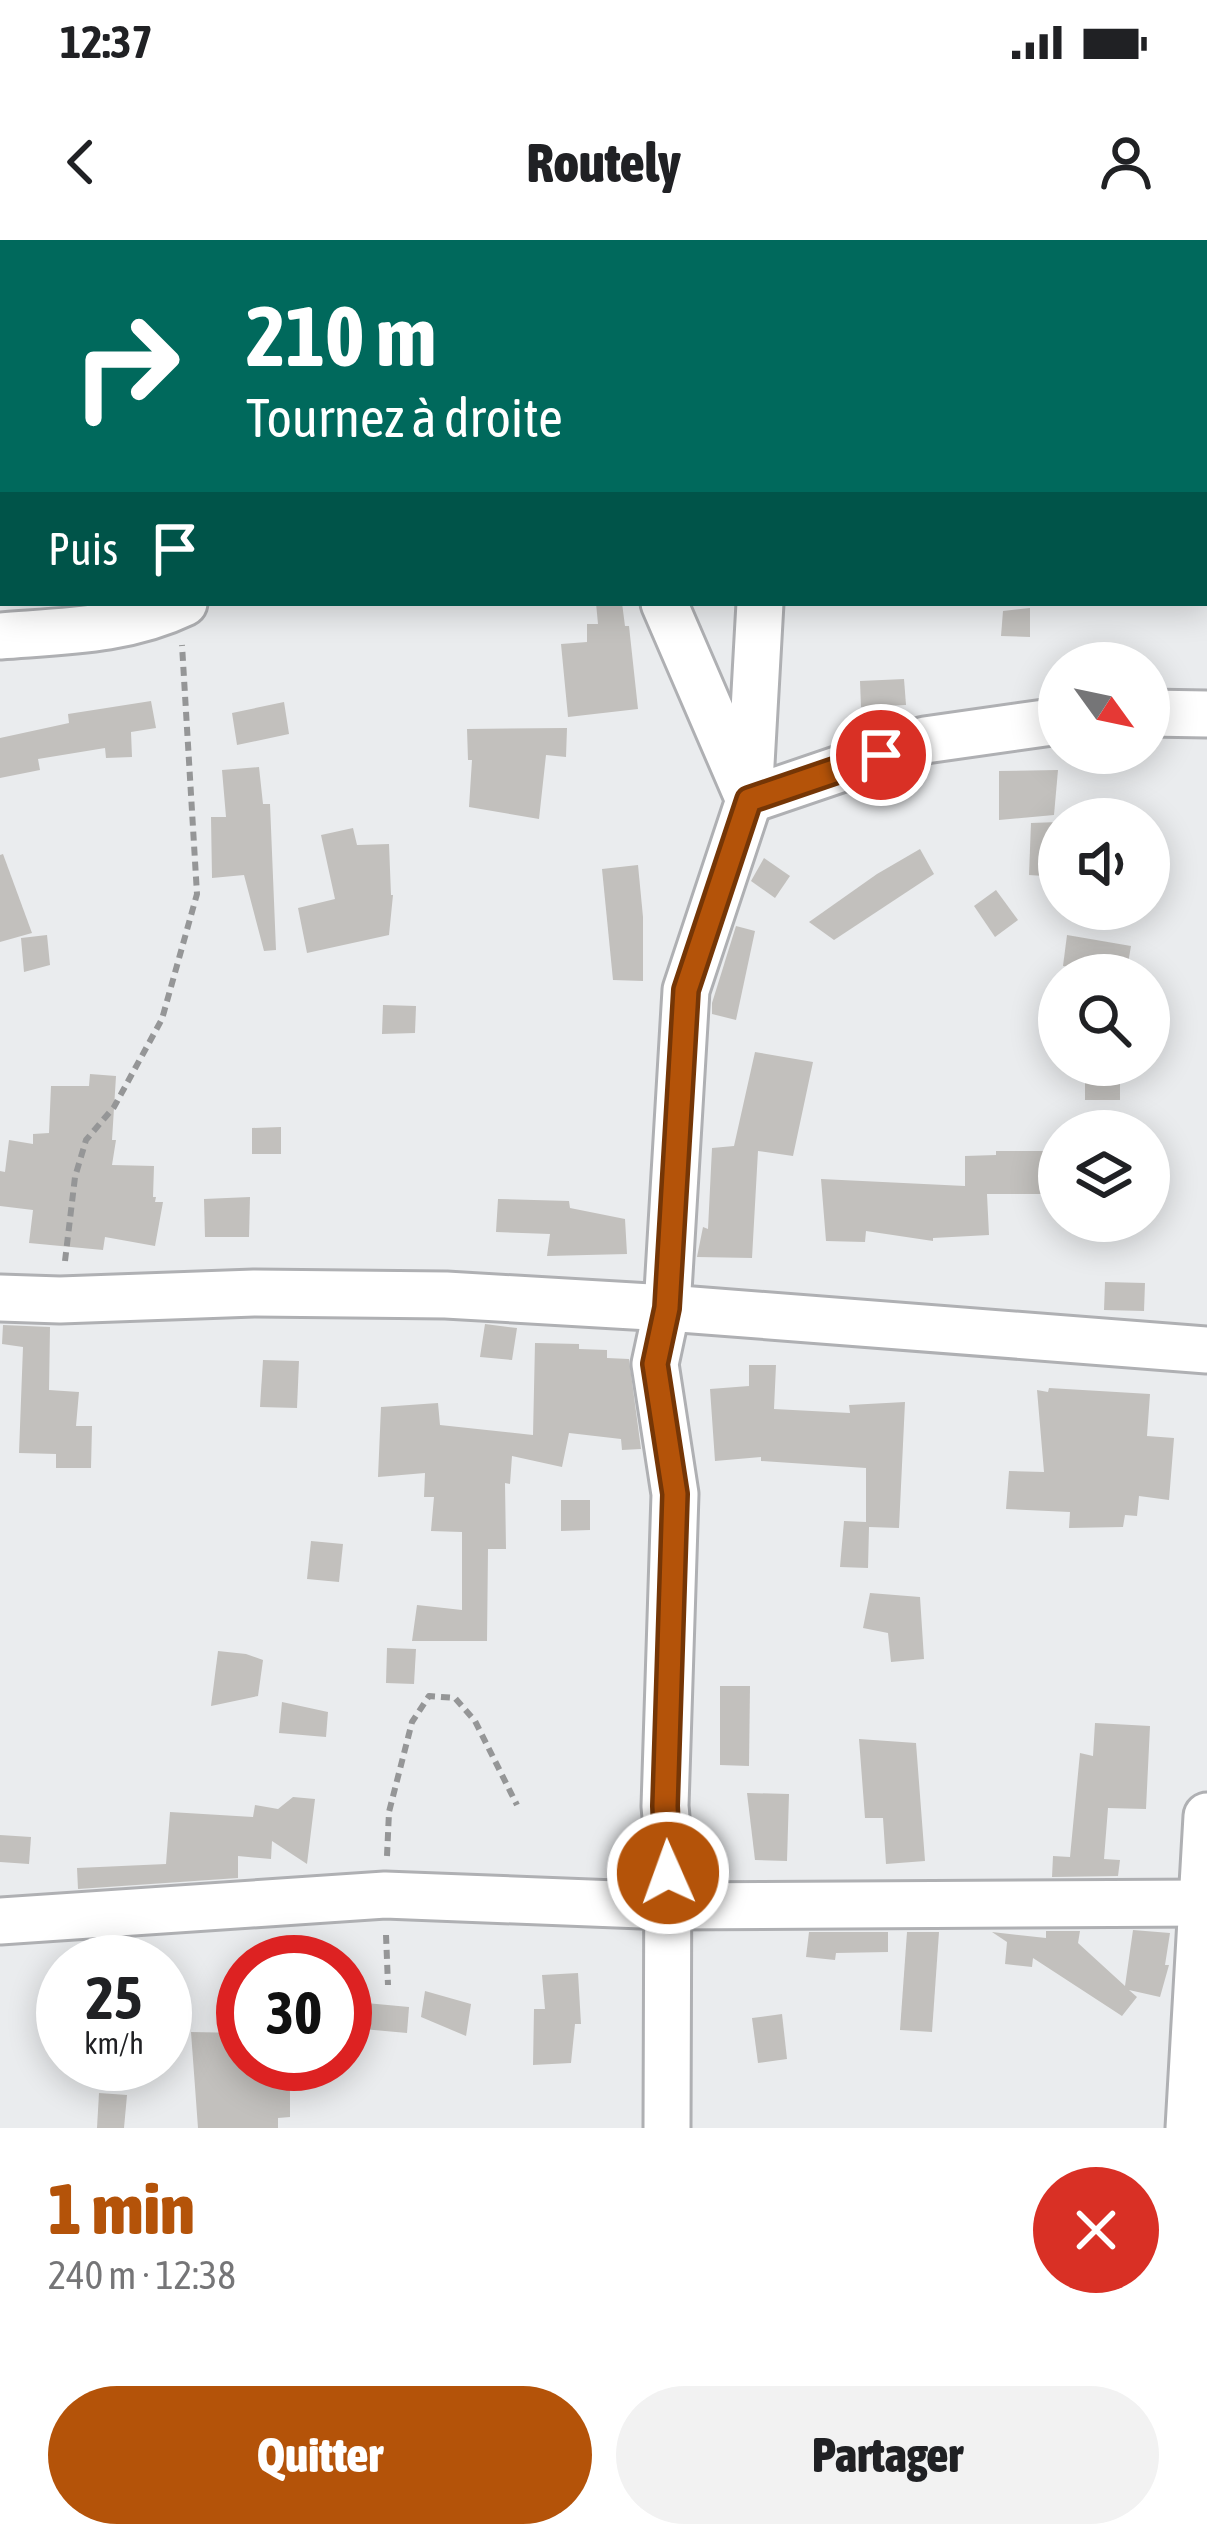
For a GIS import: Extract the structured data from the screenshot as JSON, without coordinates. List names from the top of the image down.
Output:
{
  "north": "bottom right",
  "page": {
    "status": "12:37",
    "header": "Routely",
    "turn": ["210 m", "Tournez à droite"],
    "then": "Puis",
    "speed": "25 km/h",
    "limit": "30",
    "heading": ["1 min", "240 m · 12:38"],
    "buttons": ["Quitter", "Partager"]
  }
}
